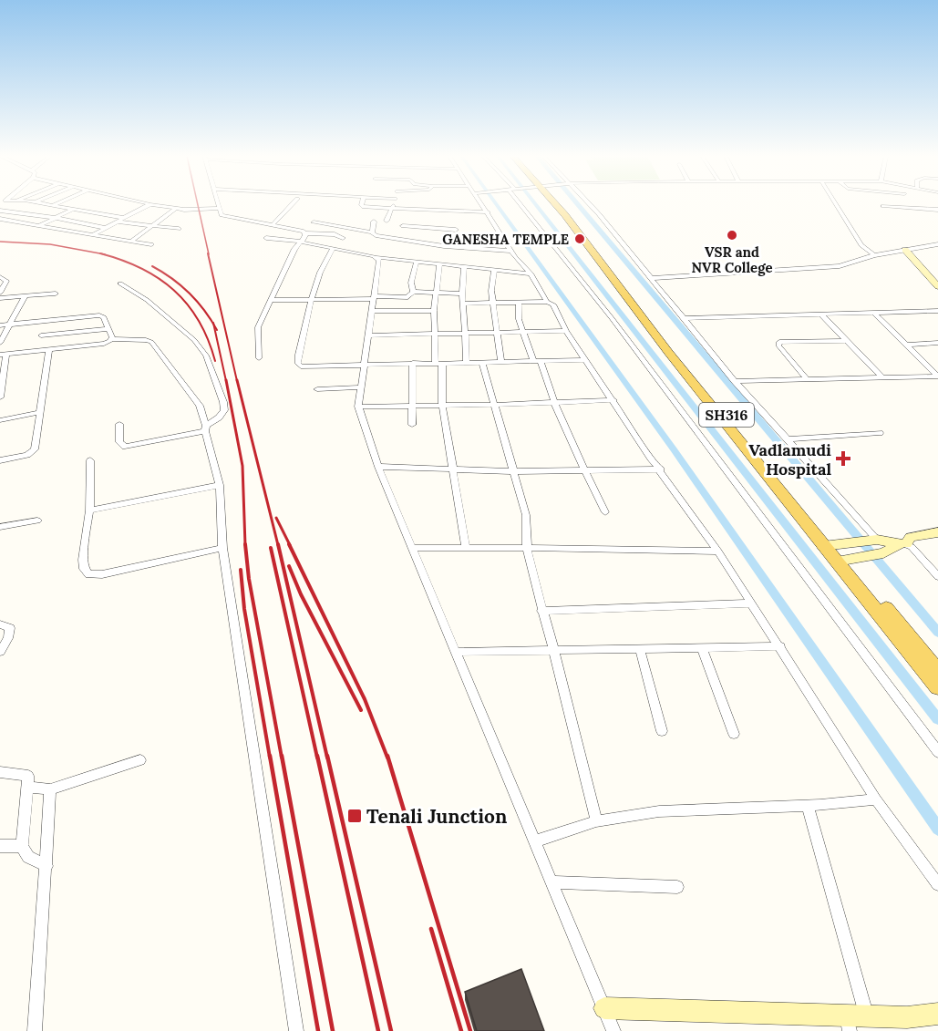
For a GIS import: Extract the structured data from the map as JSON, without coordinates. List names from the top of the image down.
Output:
{
  "streets": {
    "main road": ["SH316"]
  },
  "places": {
    "other": ["VSR and NVR College", "GANESHA TEMPLE"],
    "health": ["Vadlamudi Hospital"],
    "transit": ["Tenali Junction"]
  }
}
